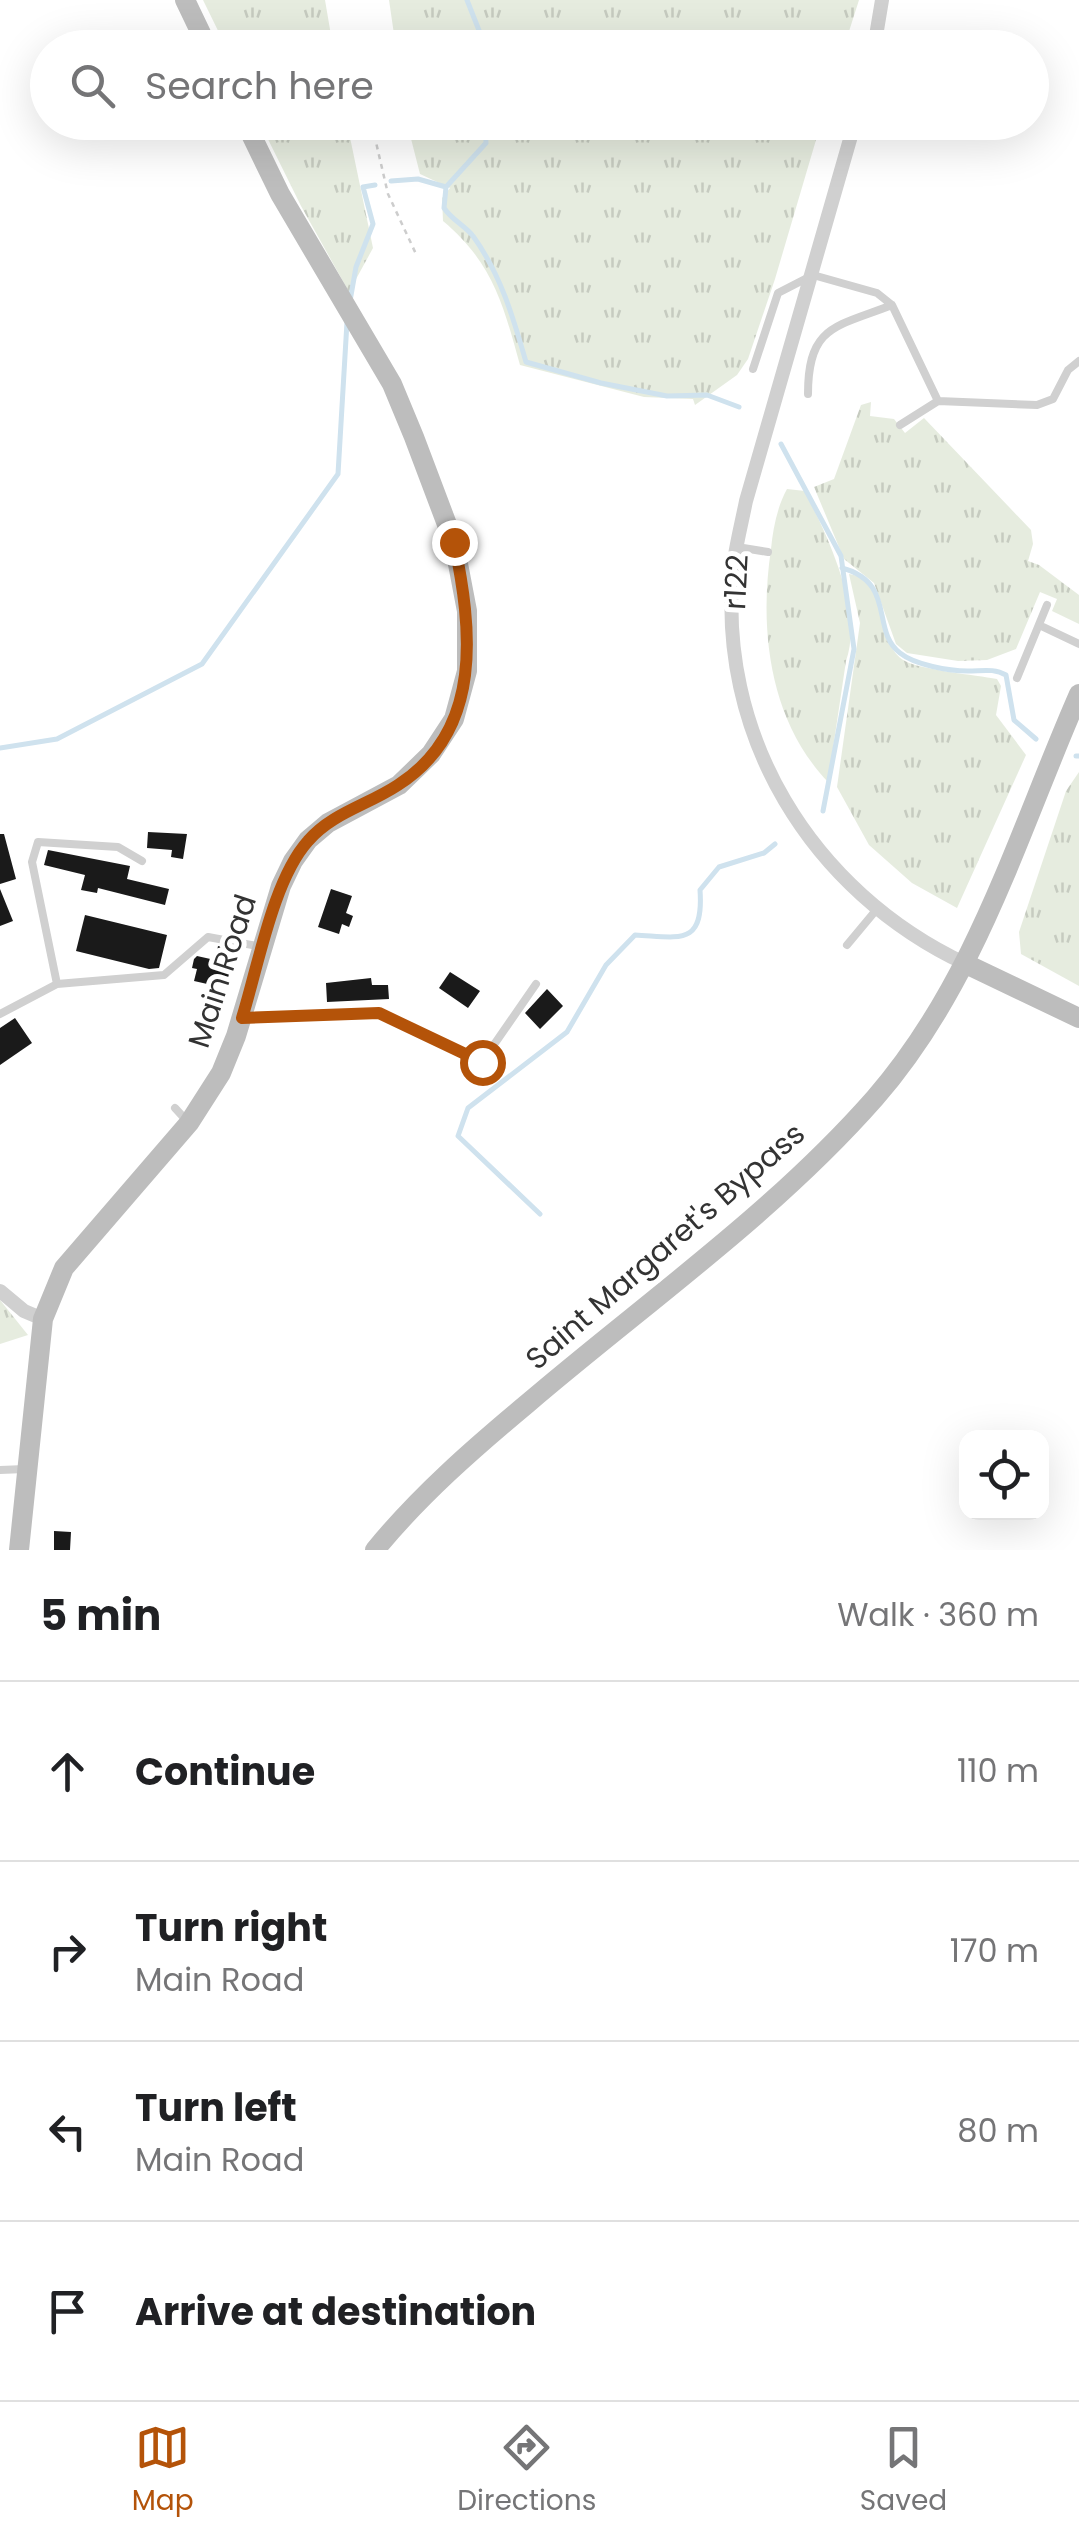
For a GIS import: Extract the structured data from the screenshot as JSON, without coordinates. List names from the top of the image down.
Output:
{
  "streets": {
    "main road": ["Main Road", "Saint Margaret's Bypass"],
    "street": ["r122"]
  },
  "crossings": [
    ["r122", "Saint Margaret's Bypass"]
  ],
  "page": {
    "search": "Search here",
    "heading": ["5 min", "Walk · 360 m"],
    "list": [
      ["Continue", "110 m"],
      ["Turn right", "Main Road", "170 m"],
      ["Turn left", "Main Road", "80 m"],
      "Arrive at destination"
    ],
    "nav": ["Map", "Directions", "Saved"]
  }
}
